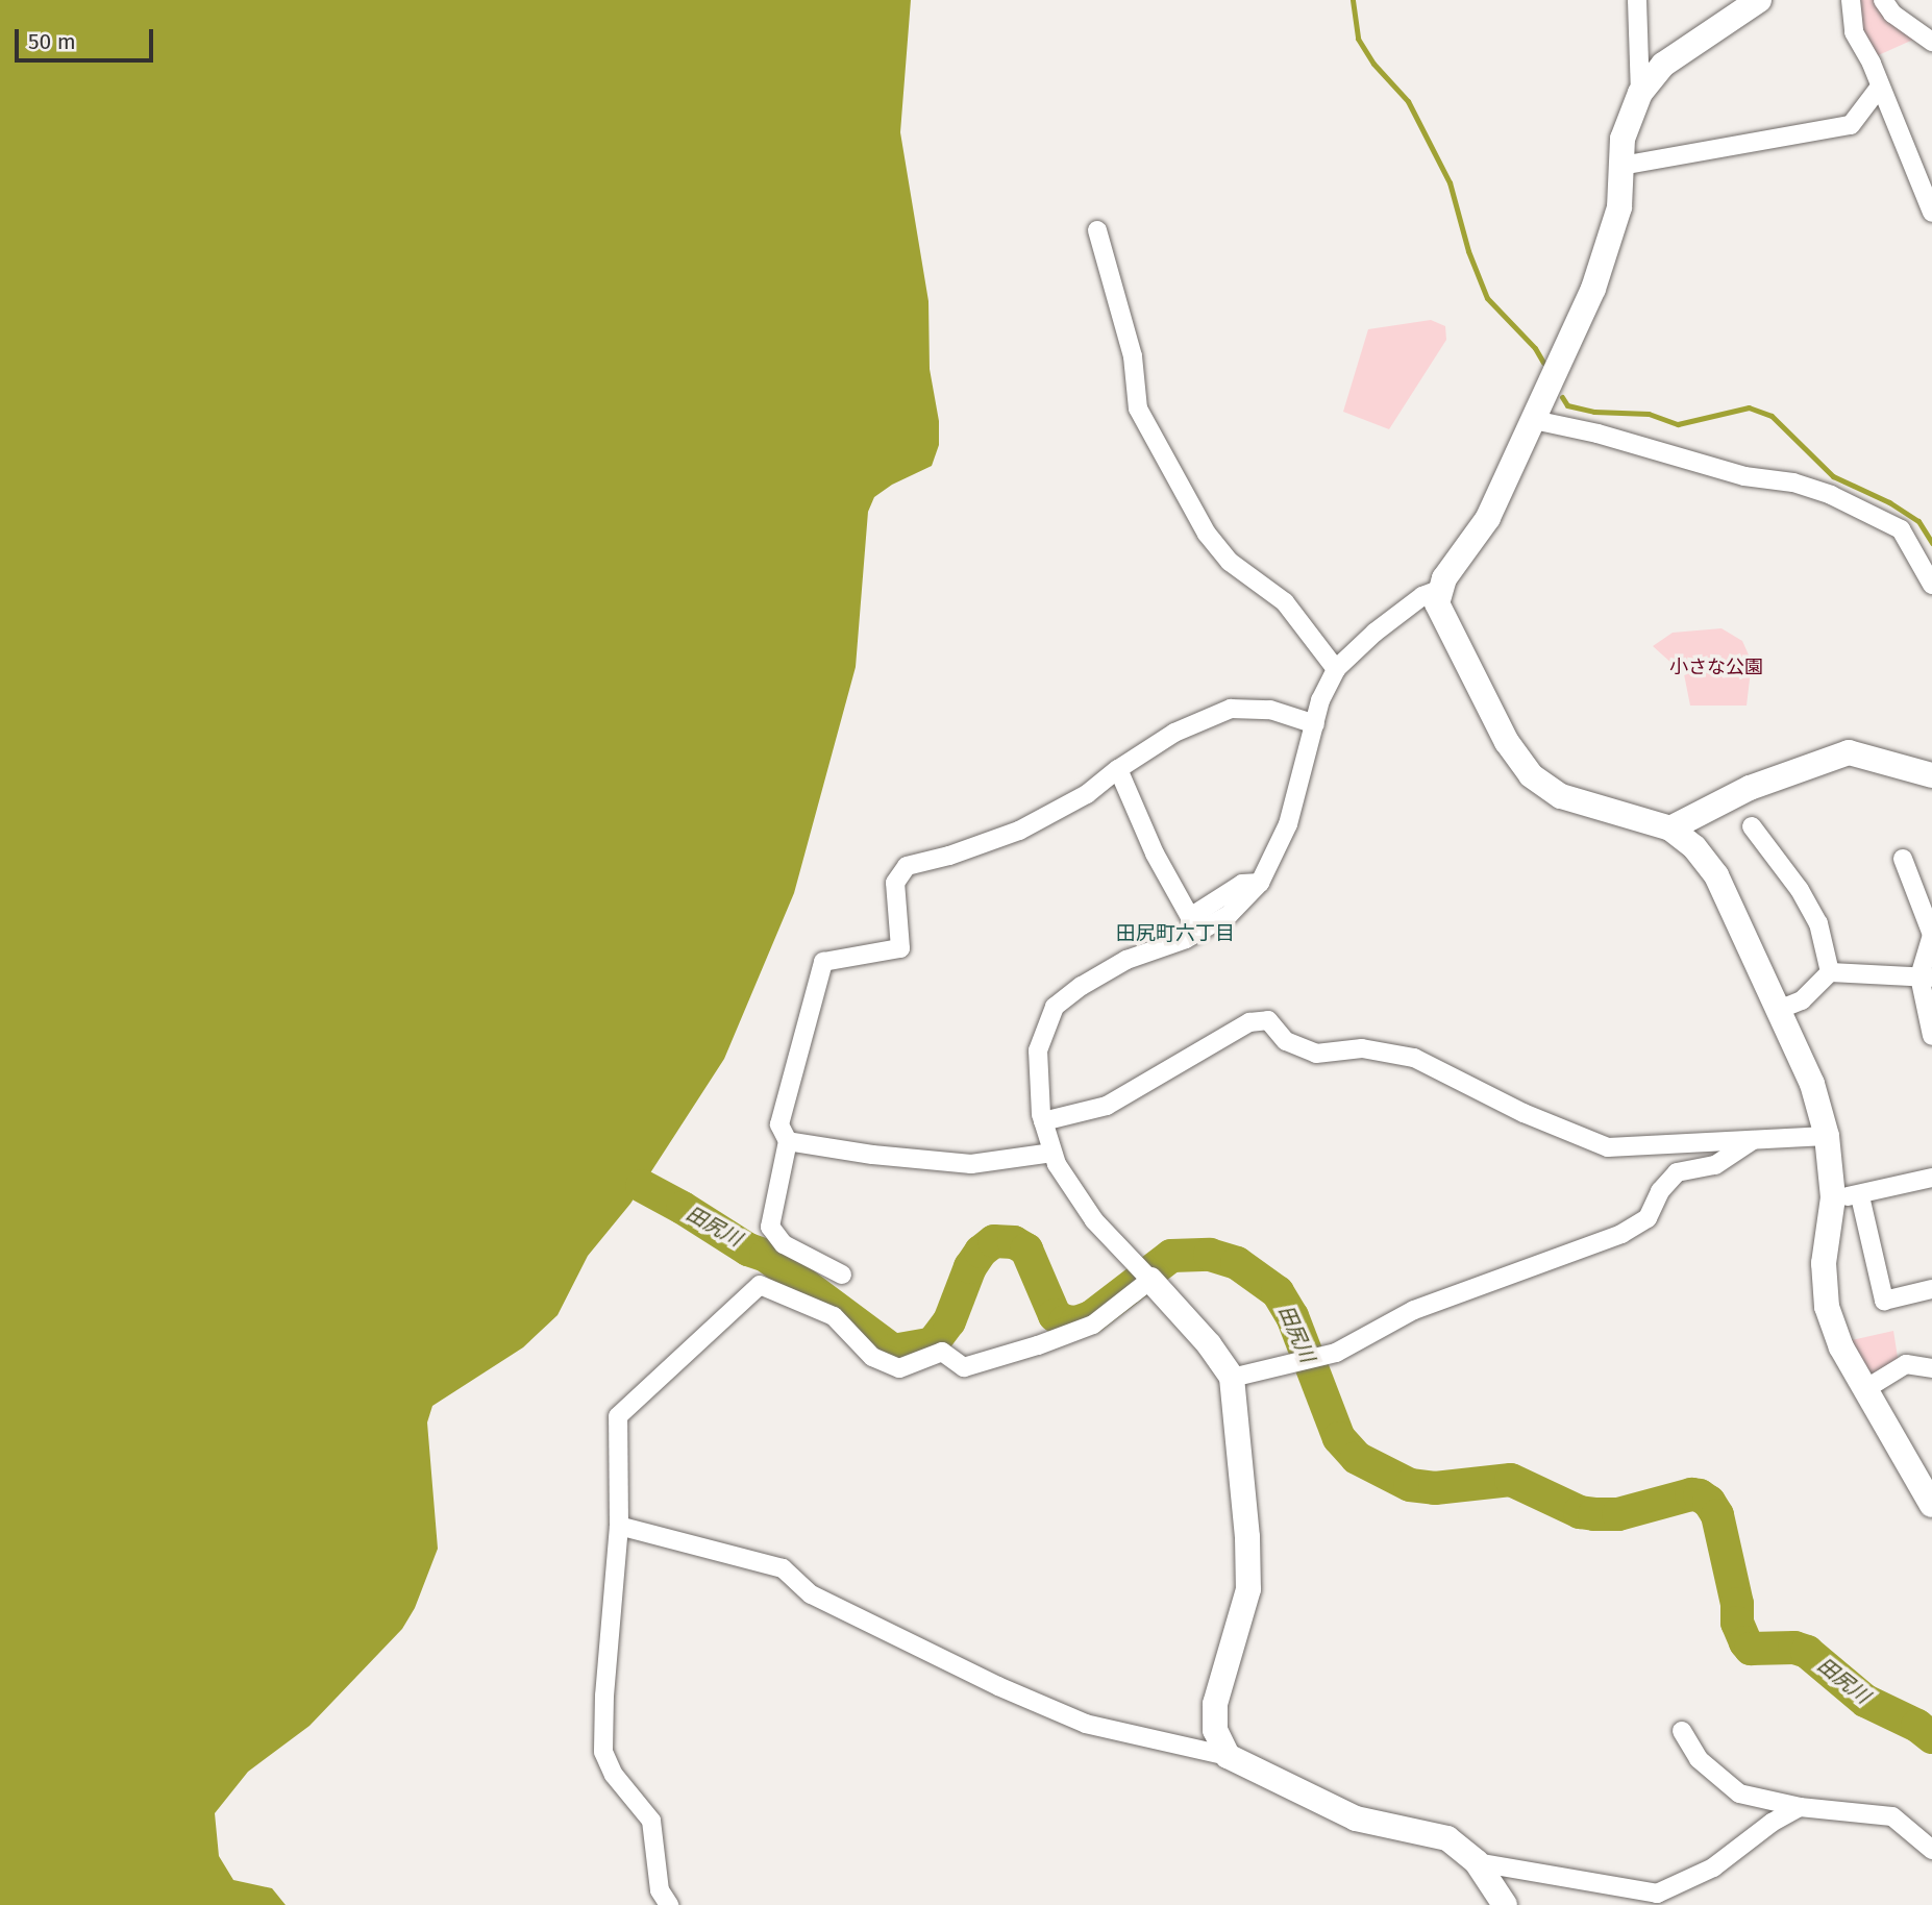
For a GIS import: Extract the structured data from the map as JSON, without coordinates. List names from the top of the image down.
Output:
{
  "districts": ["田尻町六丁目"],
  "water": ["田尻川"],
  "parks": ["小さな公園"],
  "scale_bar": "50 m"
}
